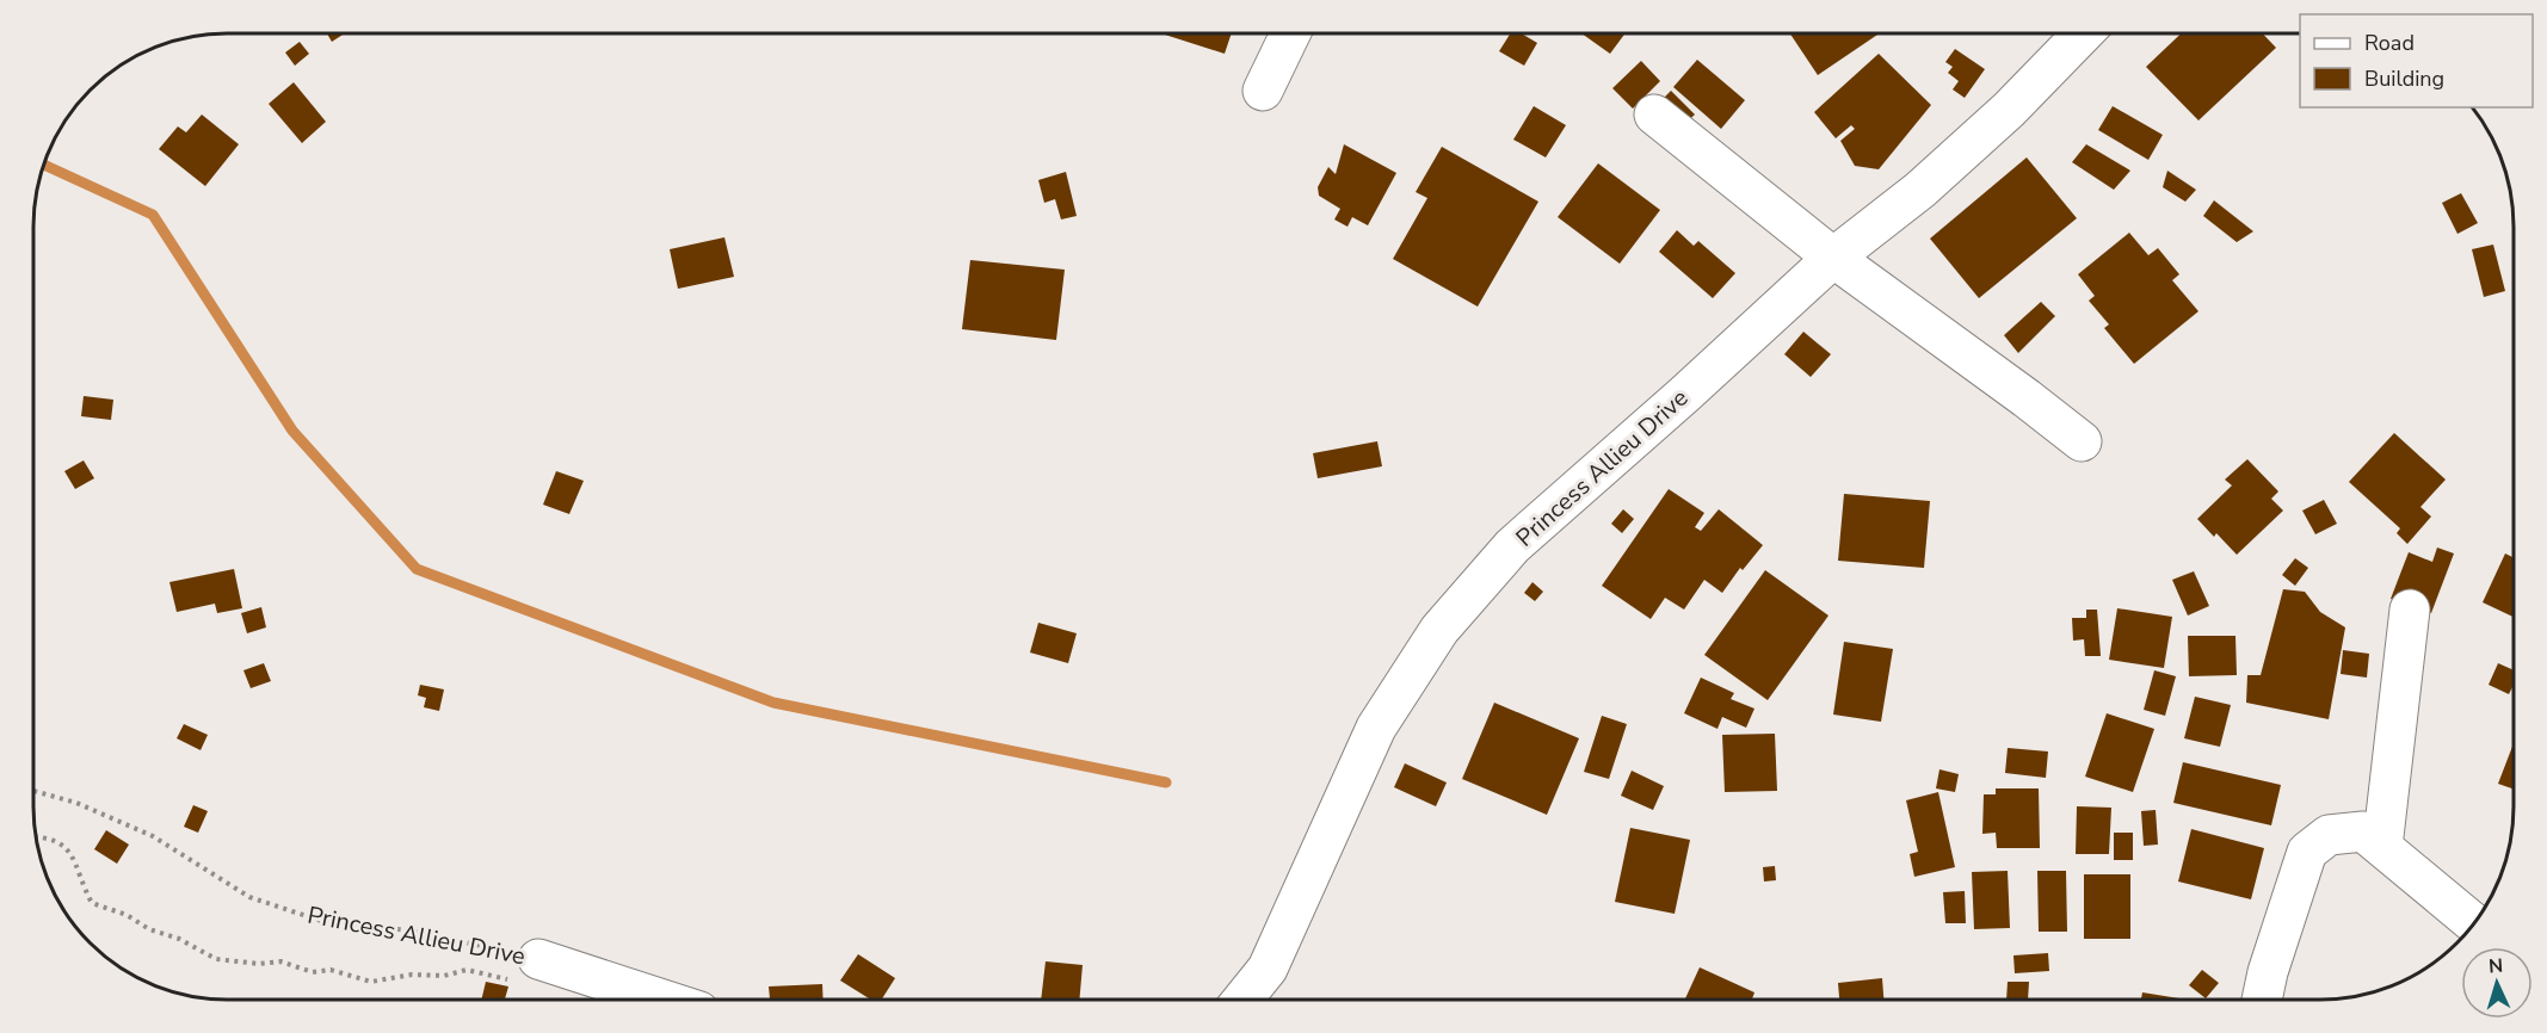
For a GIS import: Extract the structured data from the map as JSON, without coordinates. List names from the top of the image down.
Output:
{
  "streets": {
    "street": ["Princess Allieu Drive"]
  },
  "legend": ["Road", "Building"],
  "north": "top"
}
